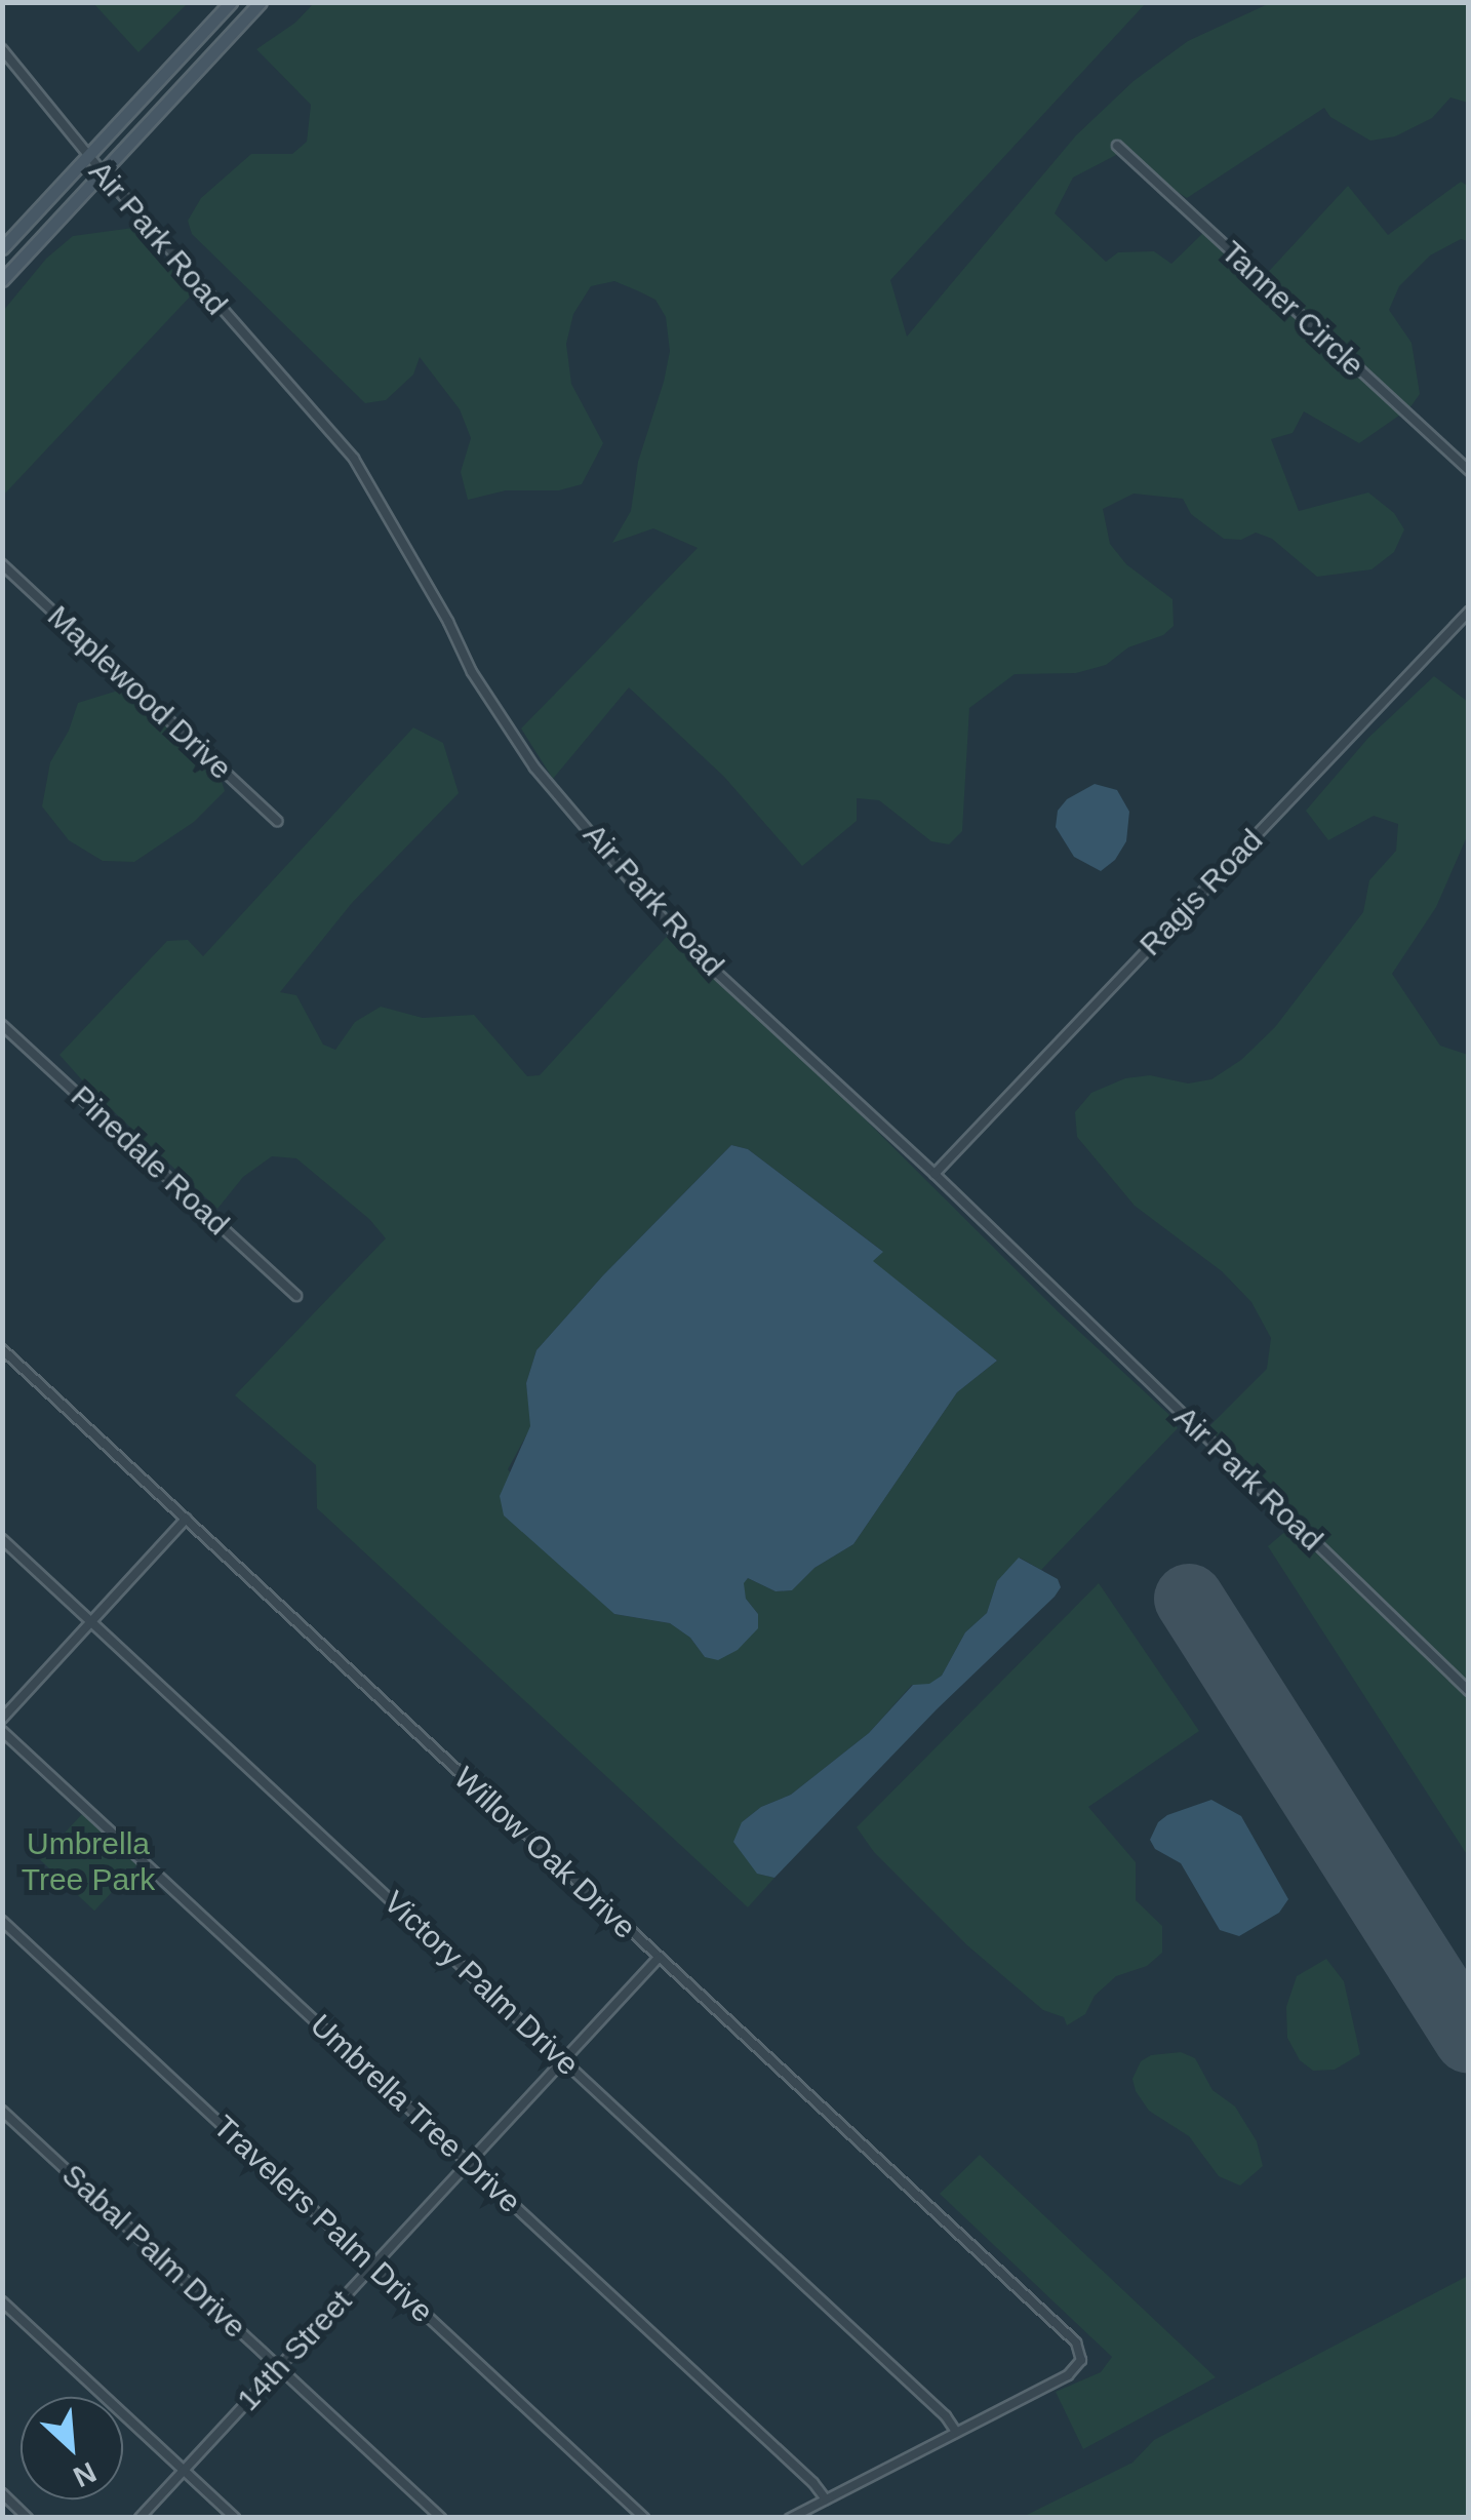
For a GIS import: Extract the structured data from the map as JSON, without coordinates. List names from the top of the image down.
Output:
{
  "streets": {
    "street": [
      "Air Park Road",
      "Tanner Circle",
      "Maplewood Drive",
      "Ragis Road",
      "Pinedale Road",
      "Willow Oak Drive",
      "Victory Palm Drive",
      "Umbrella Tree Drive",
      "Travelers Palm Drive",
      "Sabal Palm Drive",
      "14th Street"
    ]
  },
  "crossings": [
    ["Air Park Road", "Ragis Road"],
    ["Willow Oak Drive", "Victory Palm Drive"],
    ["Willow Oak Drive", "14th Street"],
    ["Victory Palm Drive", "14th Street"],
    ["Umbrella Tree Drive", "14th Street"],
    ["Travelers Palm Drive", "14th Street"],
    ["Sabal Palm Drive", "14th Street"]
  ],
  "parks": ["Umbrella Tree Park"],
  "north": "bottom right"
}
